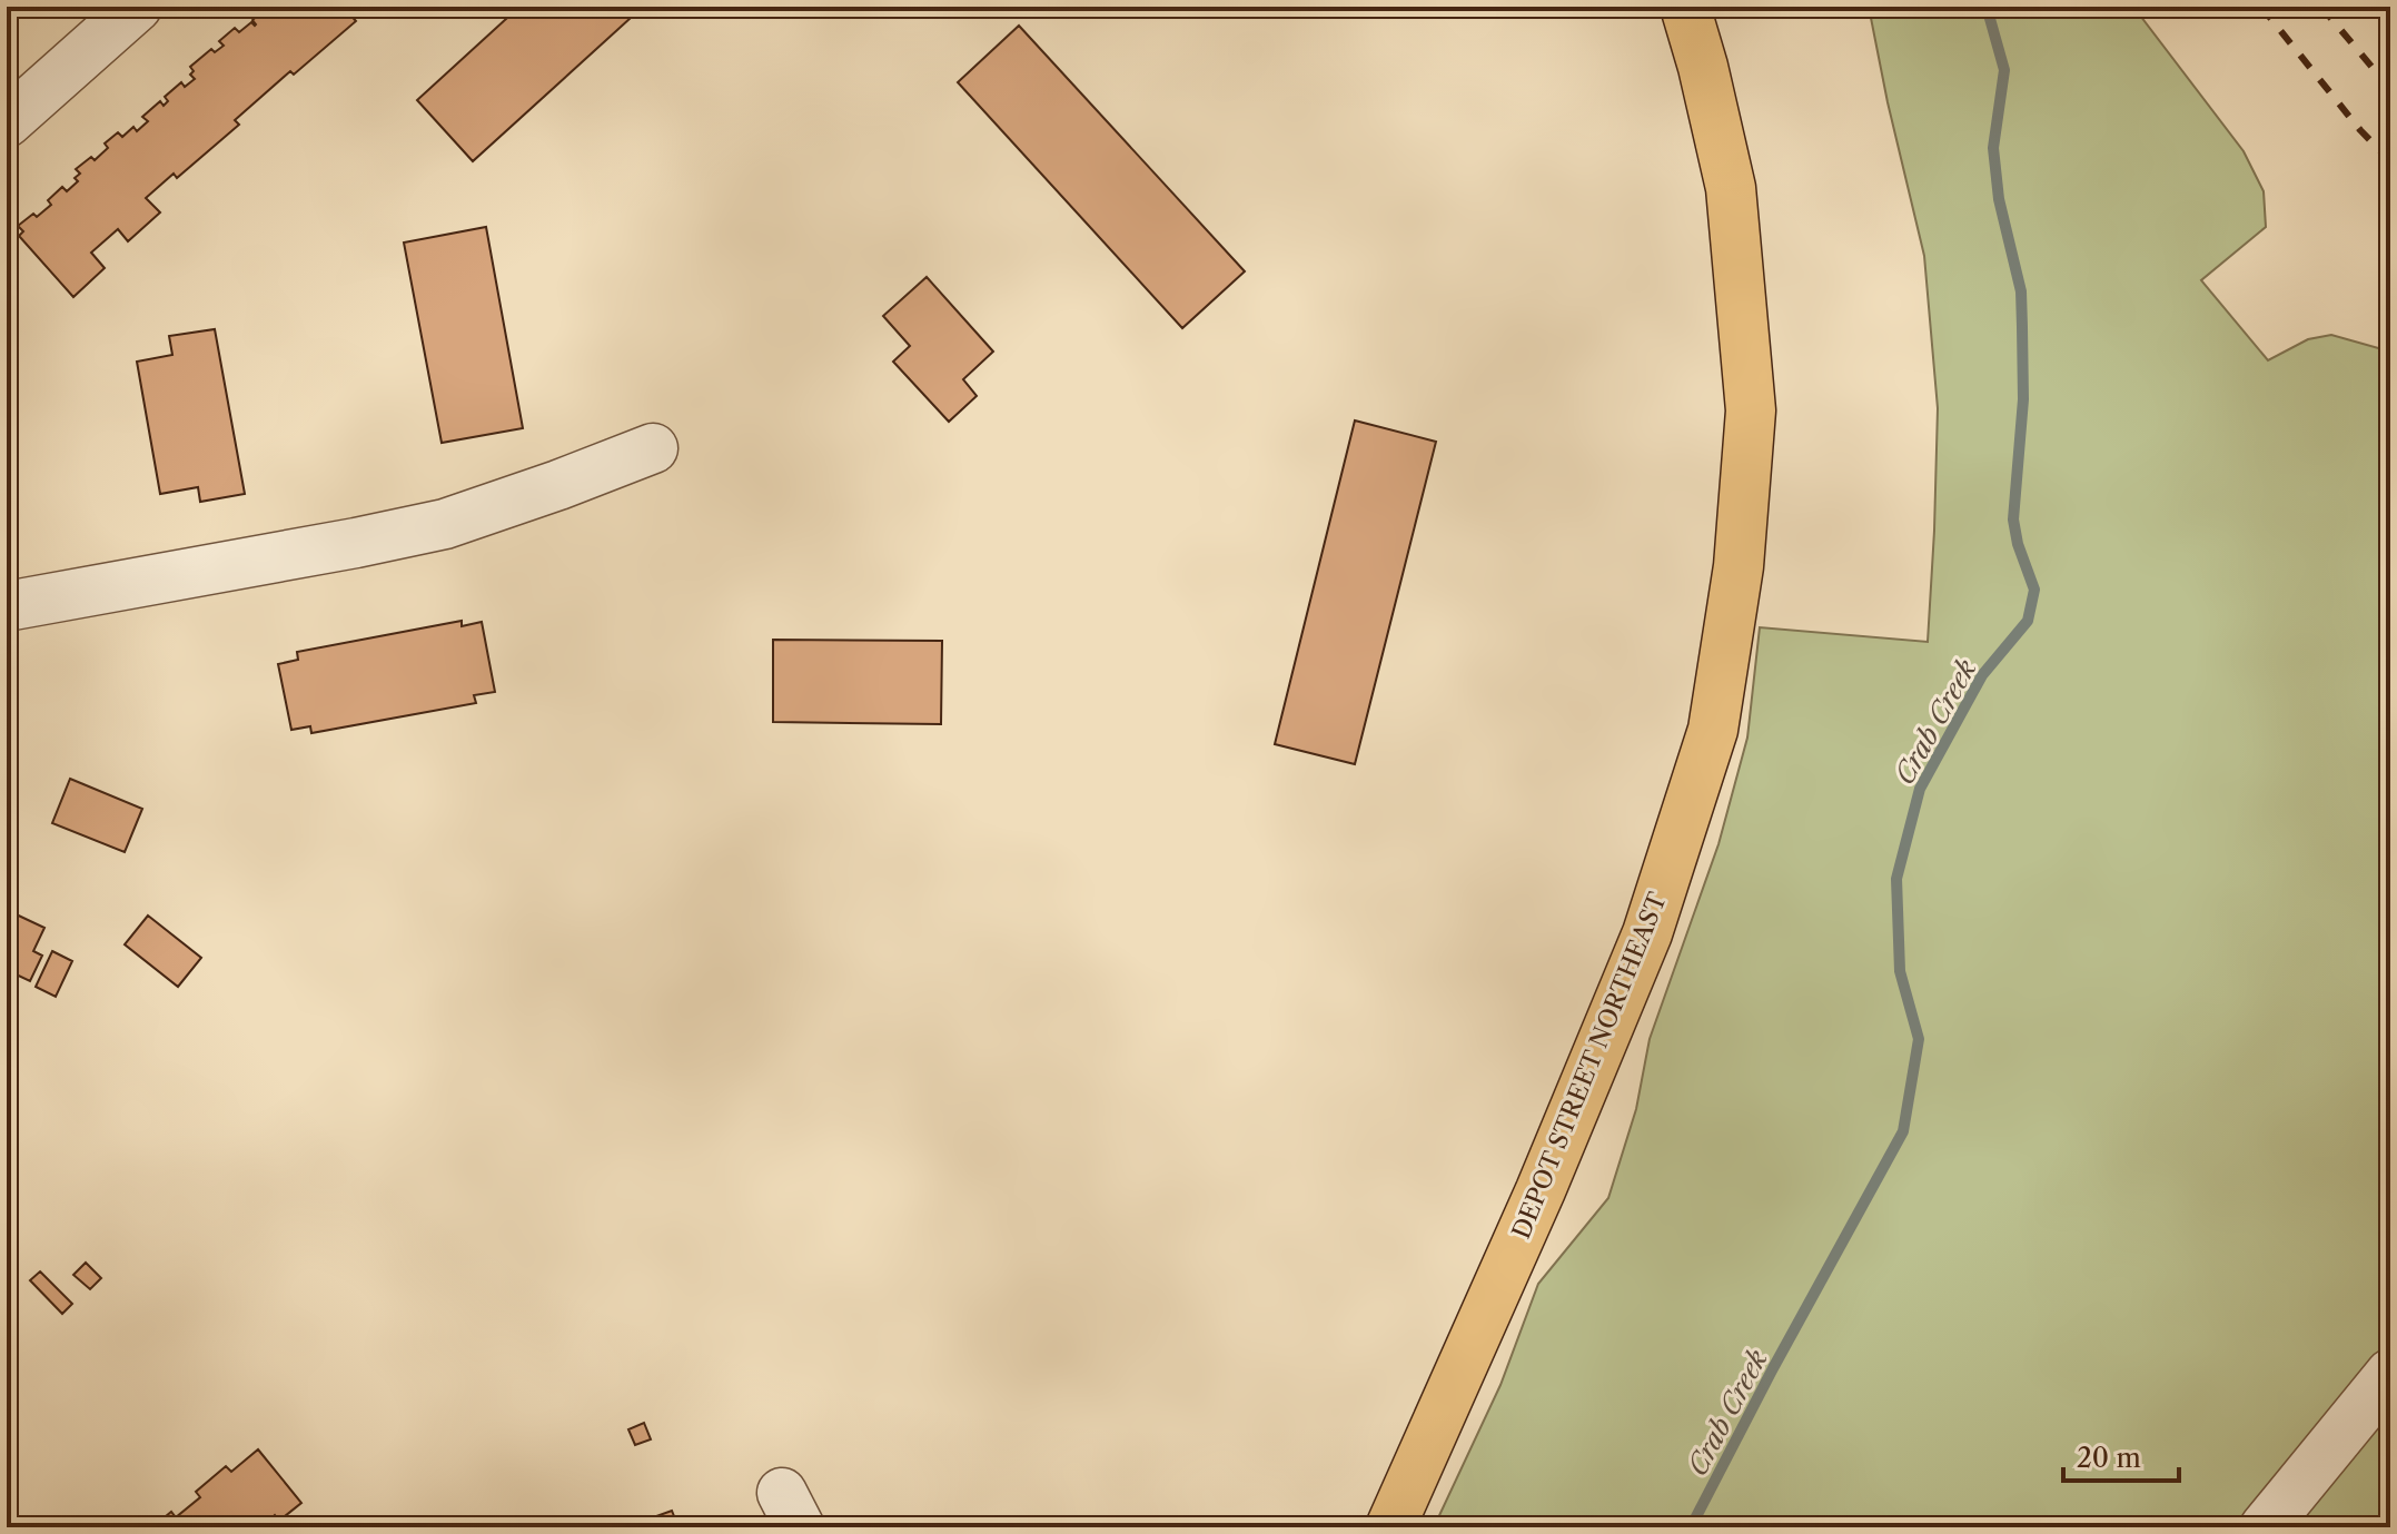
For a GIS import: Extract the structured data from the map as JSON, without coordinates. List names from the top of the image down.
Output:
{
  "streets": {
    "main road": ["DEPOT STREET NORTHEAST"]
  },
  "water": ["Crab Creek"],
  "scale_bar": "20 m"
}
